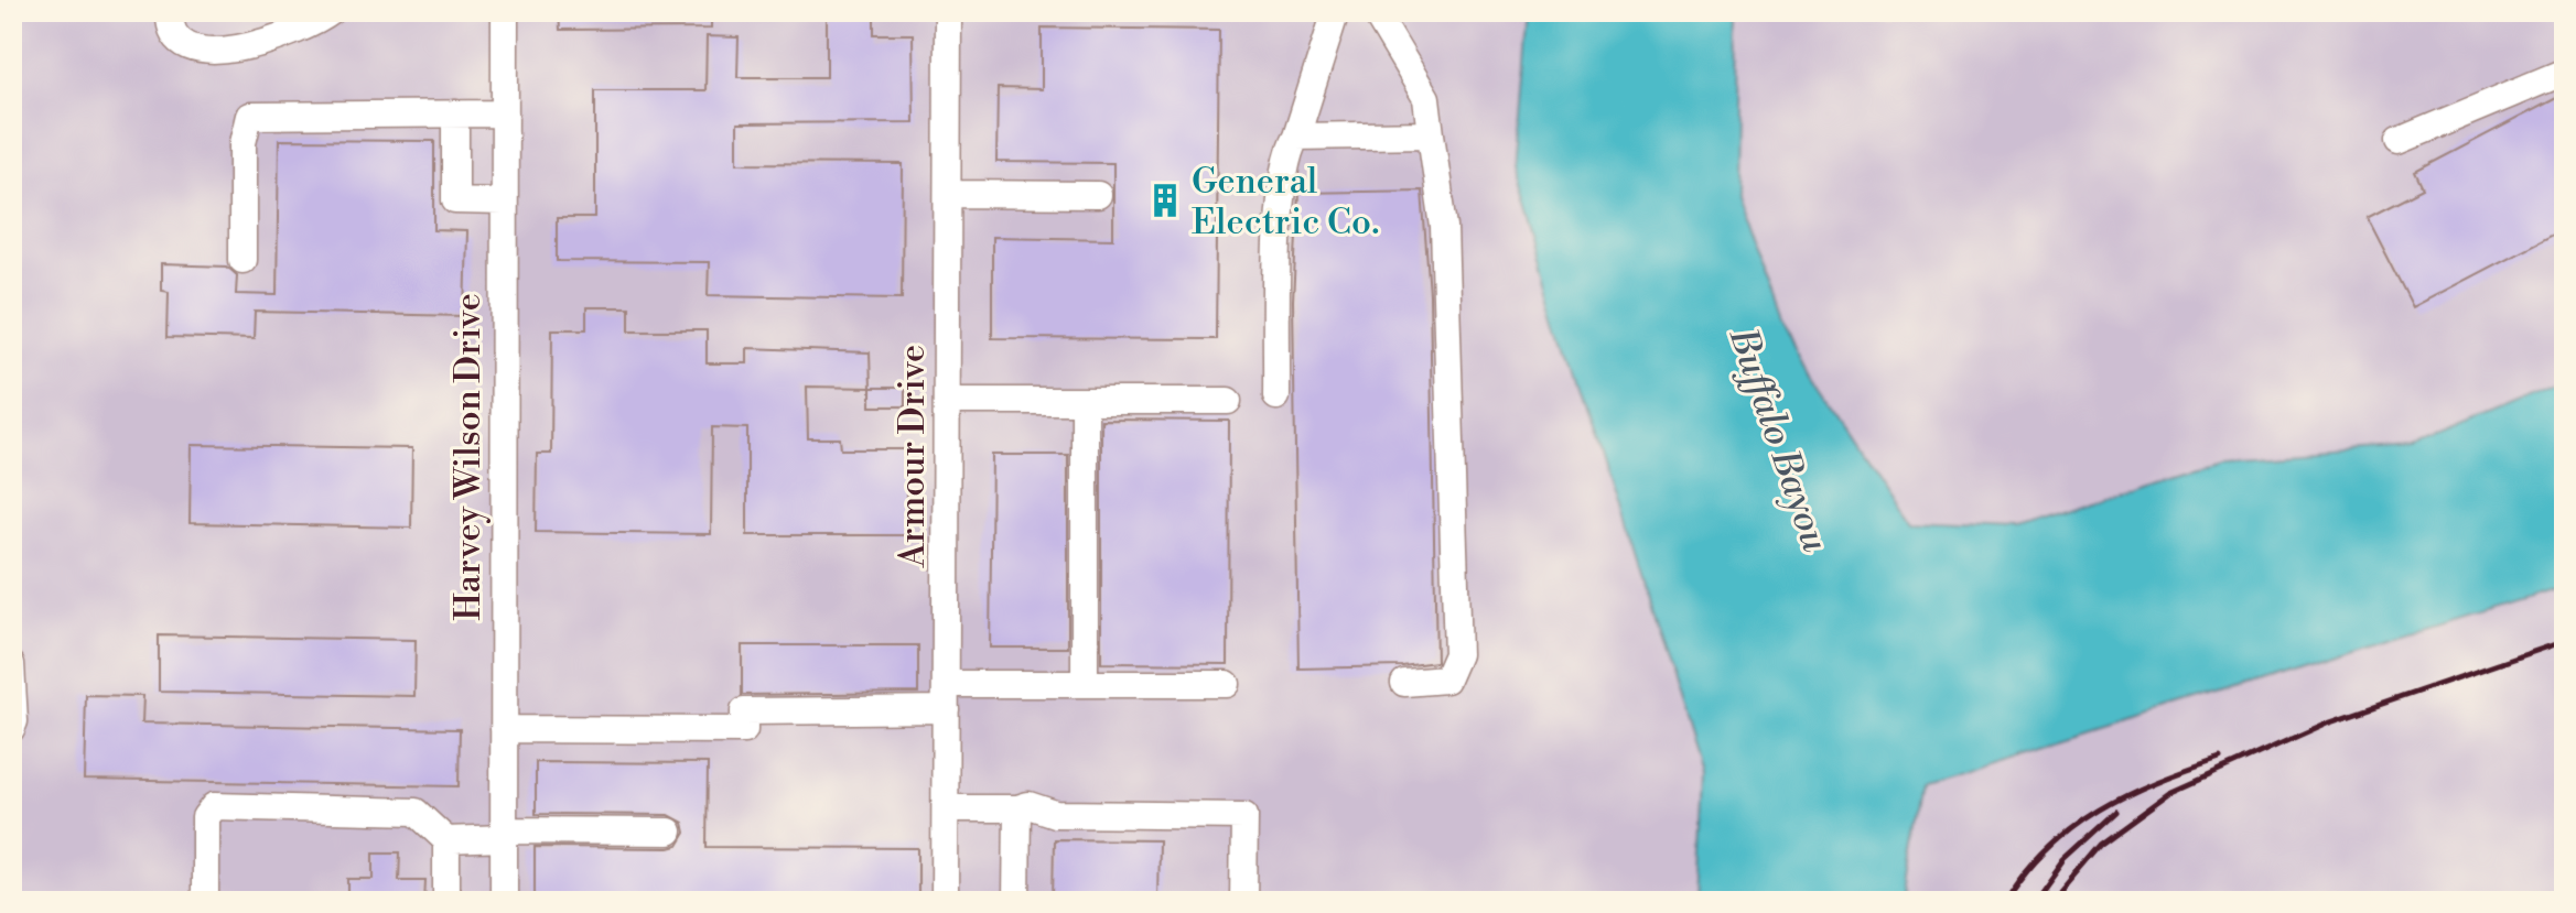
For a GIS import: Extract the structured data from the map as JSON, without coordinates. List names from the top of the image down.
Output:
{
  "streets": {
    "street": ["Armour Drive", "Harvey Wilson Drive"]
  },
  "water": ["Buffalo Bayou"],
  "places": {
    "building": ["General Electric Co."]
  }
}
